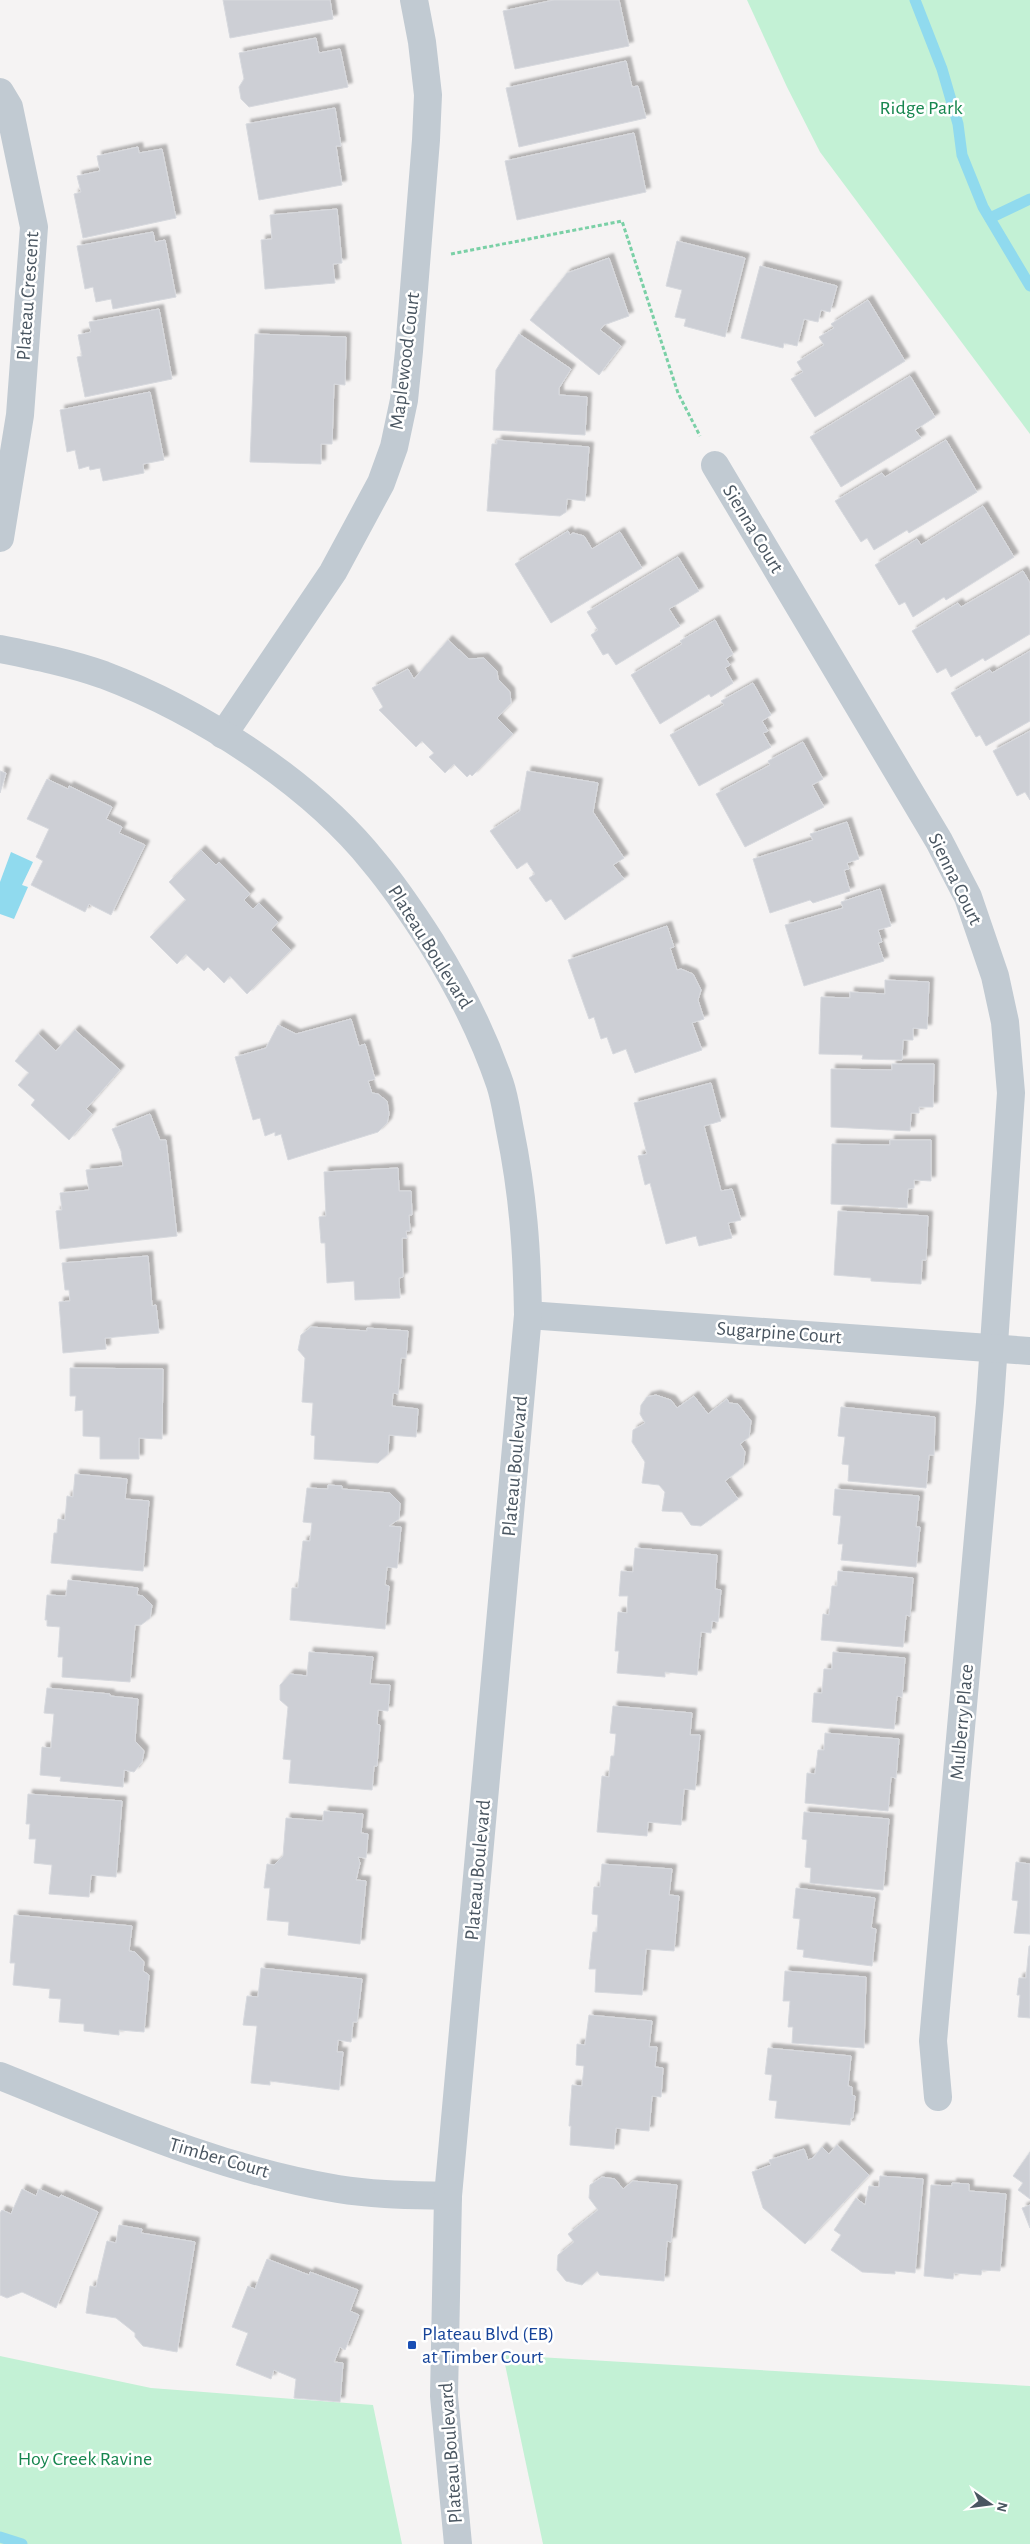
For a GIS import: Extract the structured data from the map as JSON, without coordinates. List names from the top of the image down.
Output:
{
  "streets": {
    "street": [
      "Plateau Crescent",
      "Maplewood Court",
      "Sienna Court",
      "Plateau Boulevard",
      "Sugarpine Court",
      "Mulberry Place",
      "Timber Court"
    ]
  },
  "crossings": [
    ["Maplewood Court", "Plateau Boulevard"],
    ["Sienna Court", "Sugarpine Court"],
    ["Sienna Court", "Mulberry Place"],
    ["Plateau Boulevard", "Sugarpine Court"],
    ["Plateau Boulevard", "Timber Court"],
    ["Sugarpine Court", "Mulberry Place"]
  ],
  "parks": ["Ridge Park", "Hoy Creek Ravine"],
  "places": {
    "transit": ["Plateau Blvd (EB) at Timber Court"]
  },
  "north": "right"
}
